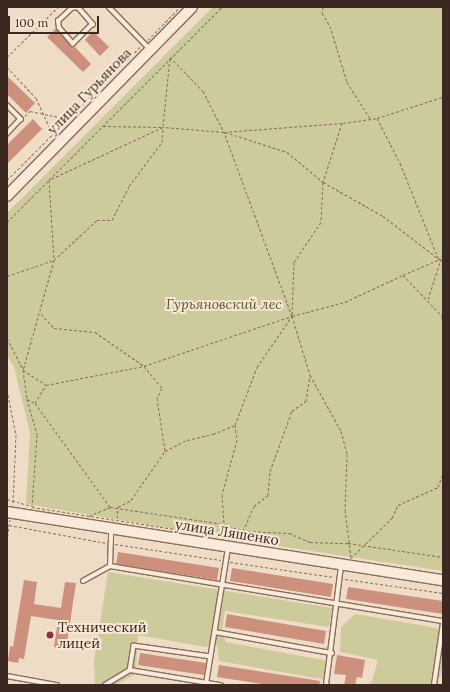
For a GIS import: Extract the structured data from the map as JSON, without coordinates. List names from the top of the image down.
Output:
{
  "streets": {
    "main road": ["улица Гурьянова", "улица Ляшенко"]
  },
  "parks": ["Гурьяновский лес"],
  "places": ["Технический лицей"],
  "scale_bar": "100 m"
}
